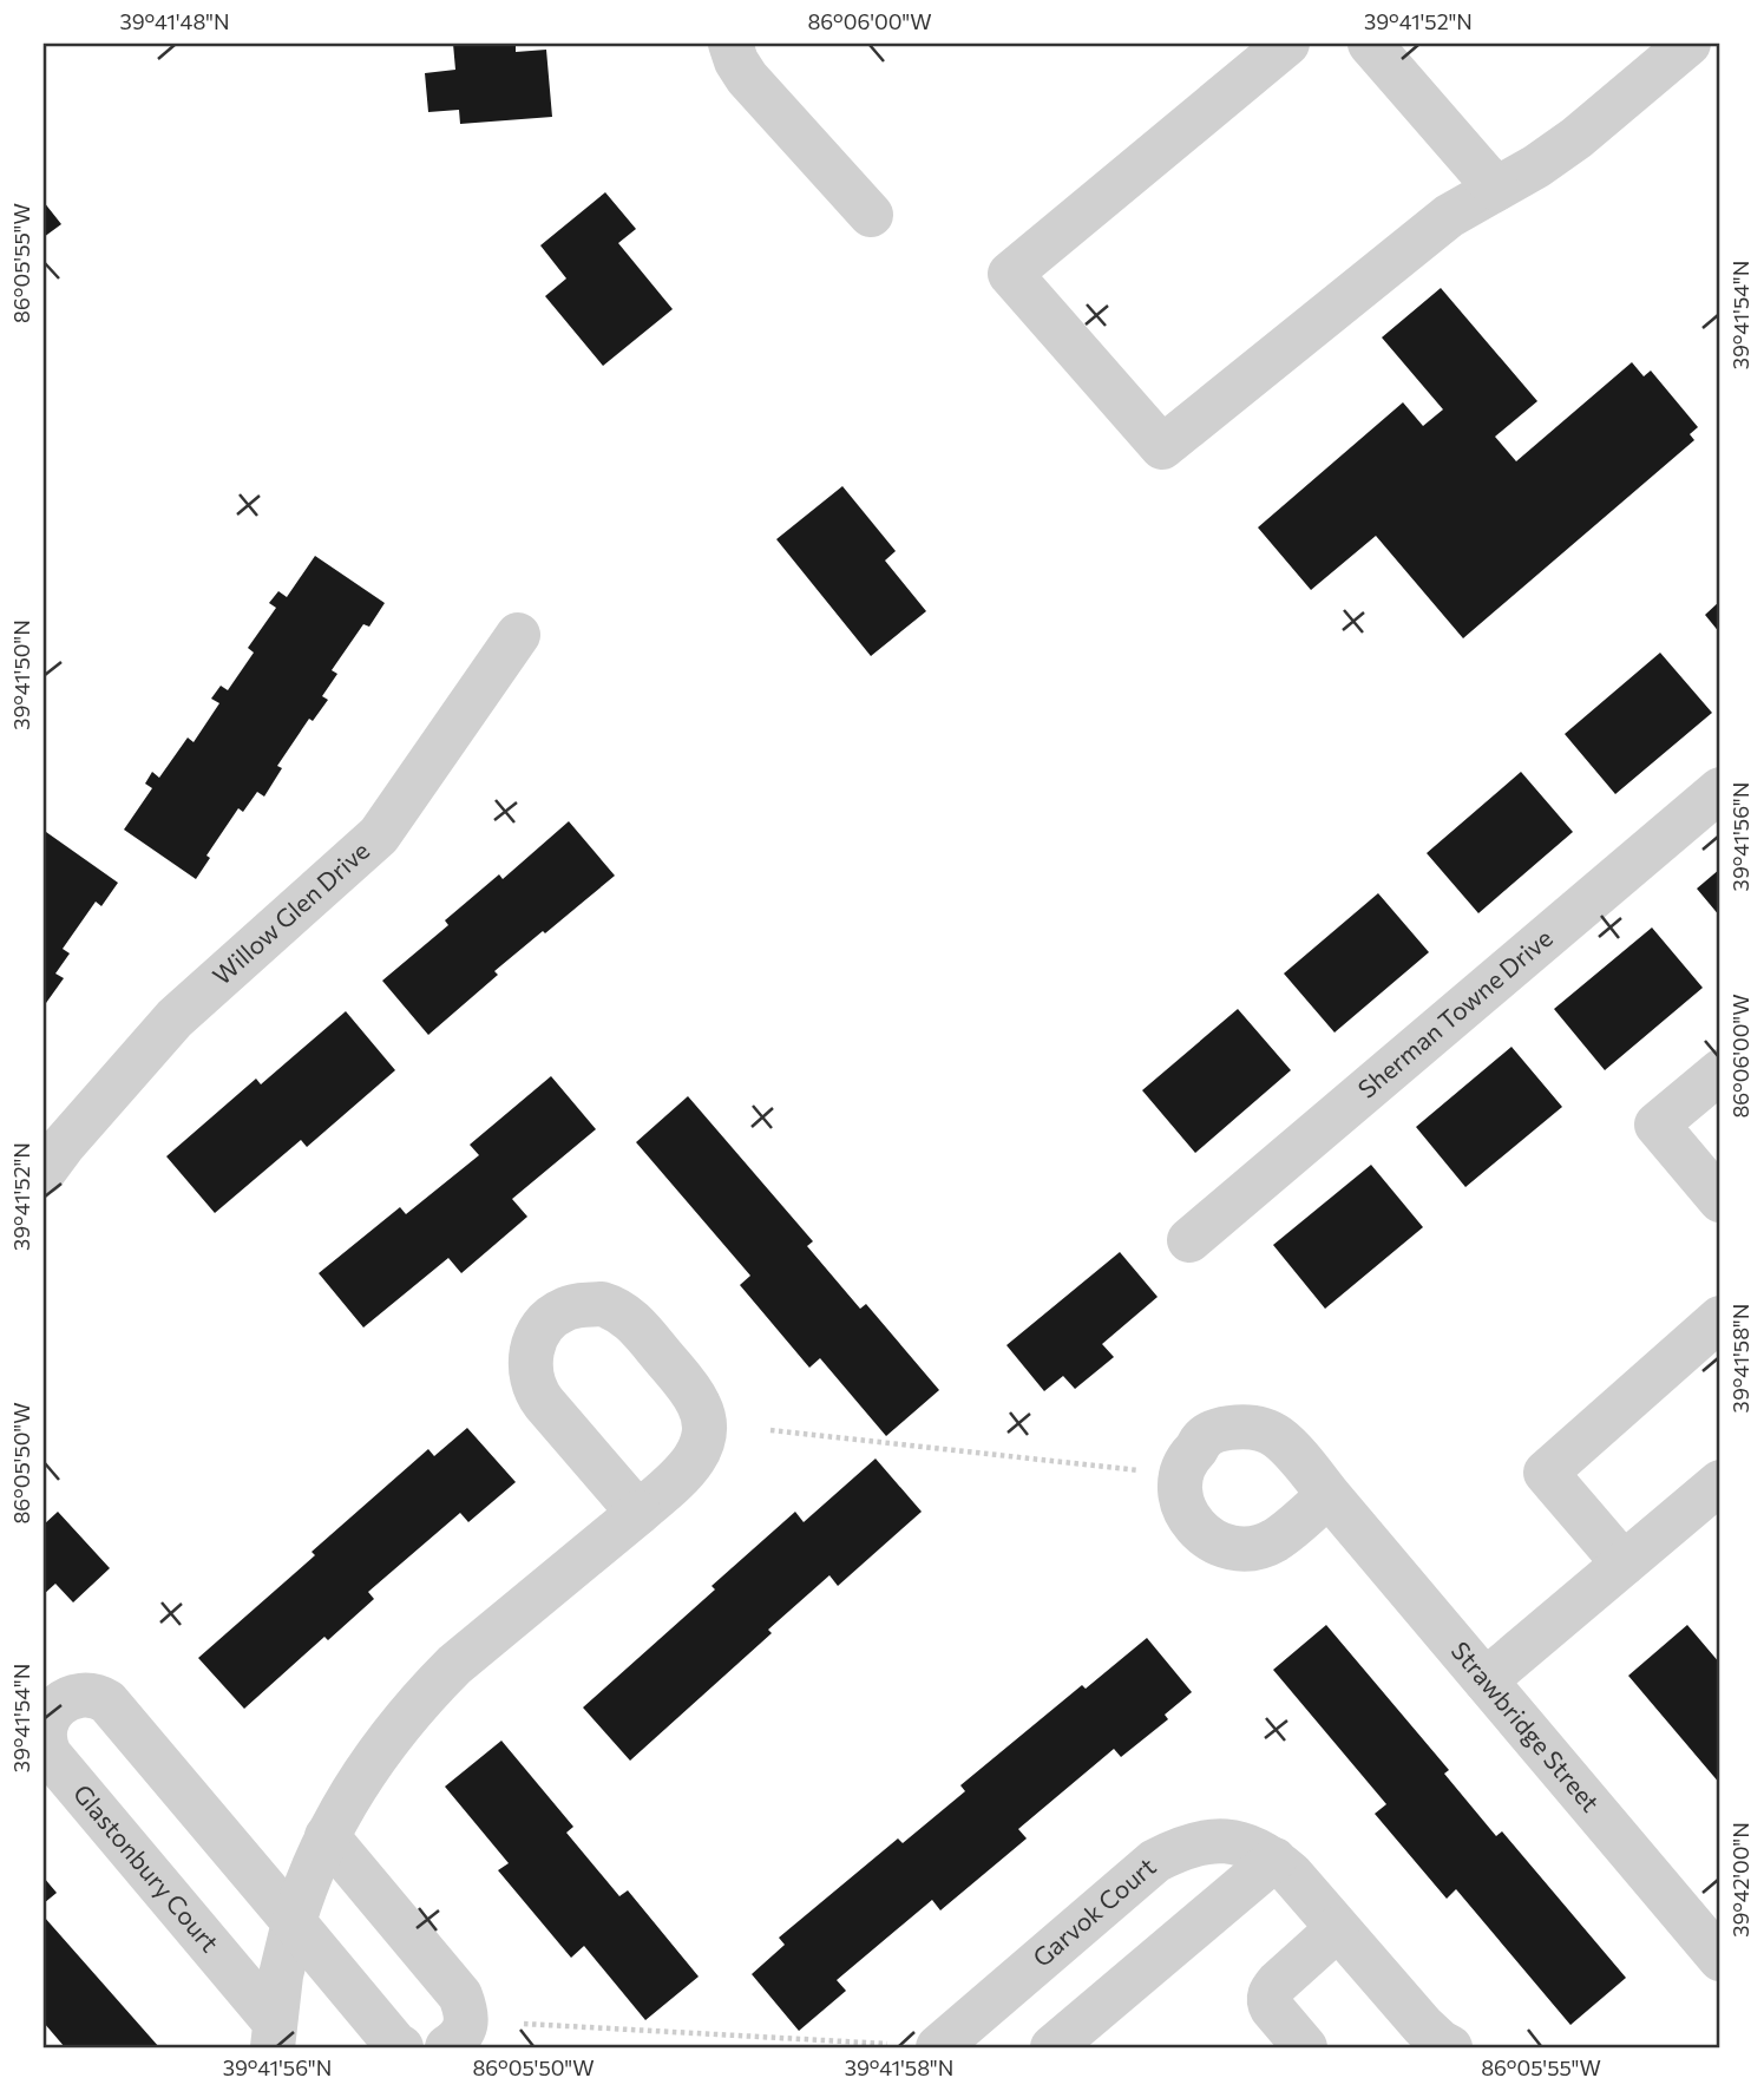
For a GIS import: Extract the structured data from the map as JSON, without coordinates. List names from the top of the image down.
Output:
{
  "streets": {
    "street": [
      "Willow Glen Drive",
      "Sherman Towne Drive",
      "Strawbridge Street",
      "Glastonbury Court",
      "Garvok Court"
    ]
  },
  "coordinates": [
    "39°41'48\"N",
    "86°06'00\"W",
    "39°41'52\"N",
    "86°05'55\"W",
    "39°41'54\"N",
    "39°41'50\"N",
    "39°41'56\"N",
    "39°41'58\"N",
    "86°05'50\"W",
    "39°42'00\"N"
  ]
}
